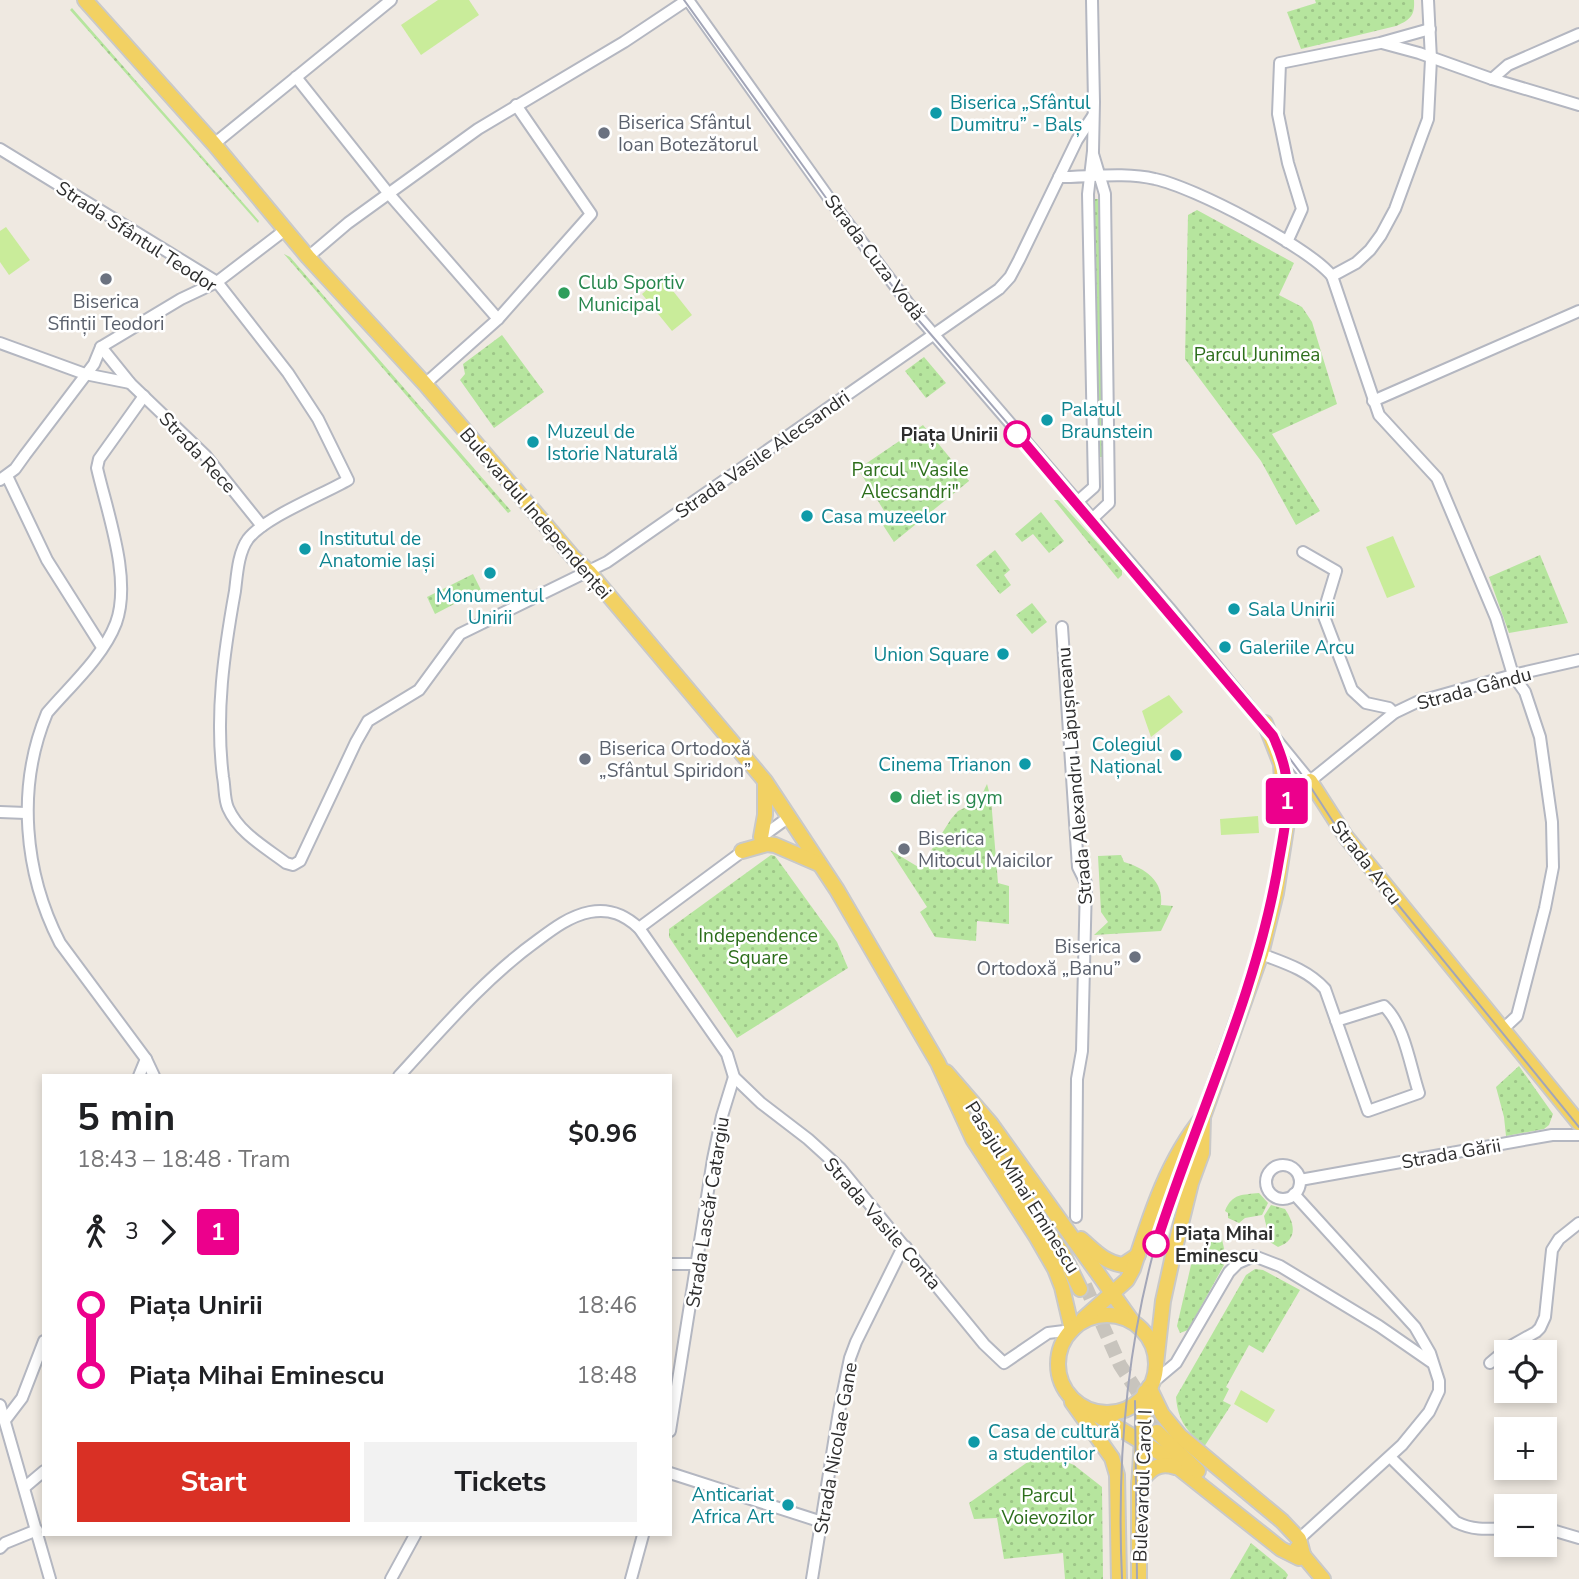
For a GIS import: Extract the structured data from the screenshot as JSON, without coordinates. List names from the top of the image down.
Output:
{
  "streets": {
    "main road": [
      "Bulevardul Independenței",
      "Strada Arcu",
      "Pasajul Mihai Eminescu",
      "Bulevardul Carol I"
    ],
    "street": [
      "Strada Sfântul Teodor",
      "Strada Cuza Vodă",
      "Strada Rece",
      "Strada Vasile Alecsandri",
      "Strada Gându",
      "Strada Alexandru Lăpușneanu",
      "Strada Gării",
      "Strada Lascăr Catargiu",
      "Strada Vasile Conta",
      "Strada Nicolae Gane"
    ]
  },
  "crossings": [
    ["Strada Sfântul Teodor", "Strada Rece"],
    ["Strada Sfântul Teodor", "Strada Vasile Alecsandri"],
    ["Strada Cuza Vodă", "Strada Vasile Alecsandri"],
    ["Strada Cuza Vodă", "Strada Arcu"],
    ["Strada Rece", "Strada Vasile Alecsandri"],
    ["Strada Vasile Alecsandri", "Bulevardul Independenței"],
    ["Bulevardul Independenței", "Pasajul Mihai Eminescu"],
    ["Strada Gându", "Strada Arcu"],
    ["Strada Lascăr Catargiu", "Strada Vasile Conta"],
    ["Strada Vasile Conta", "Strada Nicolae Gane"],
    ["Strada Vasile Conta", "Bulevardul Carol I"]
  ],
  "parks": [
    "Parcul Junimea",
    "Parcul \"Vasile Alecsandri\"",
    "Independence Square",
    "Parcul Voievozilor"
  ],
  "places": [
    "Biserica „Sfântul Dumitru” - Balș",
    "Biserica Sfântul Ioan Botezătorul",
    "Biserica Sfinții Teodori",
    "Club Sportiv Municipal",
    "Palatul Braunstein",
    "Piața Unirii",
    "Muzeul de Istorie Naturală",
    "Casa muzeelor",
    "Institutul de Anatomie Iași",
    "Monumentul Unirii",
    "Sala Unirii",
    "Galeriile Arcu",
    "Union Square",
    "Colegiul Național",
    "Biserica Ortodoxă „Sfântul Spiridon”",
    "Cinema Trianon",
    "diet is gym",
    "Biserica Mitocul Maicilor",
    "Biserica Ortodoxă „Banu”",
    "Piața Mihai Eminescu",
    "Casa de cultură a studenților",
    "Anticariat Africa Art"
  ],
  "lines": ["tram line 1"],
  "page": {
    "on_map": "1",
    "heading": ["5 min", "18:43 – 18:48 · Tram", "$0.96"],
    "legs": ["3", "1"],
    "list": [
      {
        "name": "Piața Unirii",
        "value": "18:46"
      },
      {
        "name": "Piața Mihai Eminescu",
        "value": "18:48"
      }
    ],
    "map_buttons": ["+", "−"],
    "buttons": ["Start", "Tickets"]
  }
}
